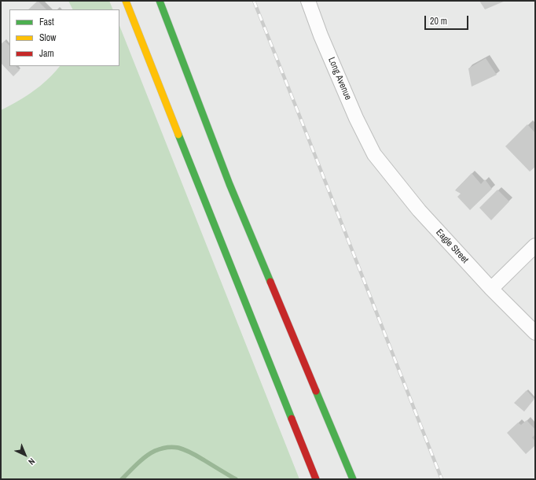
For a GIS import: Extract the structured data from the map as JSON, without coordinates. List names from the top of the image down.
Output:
{
  "streets": {
    "street": ["Long Avenue", "Eagle Street"]
  },
  "crossings": [
    ["Long Avenue", "Eagle Street"]
  ],
  "legend": ["Fast", "Slow", "Jam"],
  "scale_bar": "20 m",
  "north": "bottom right"
}
